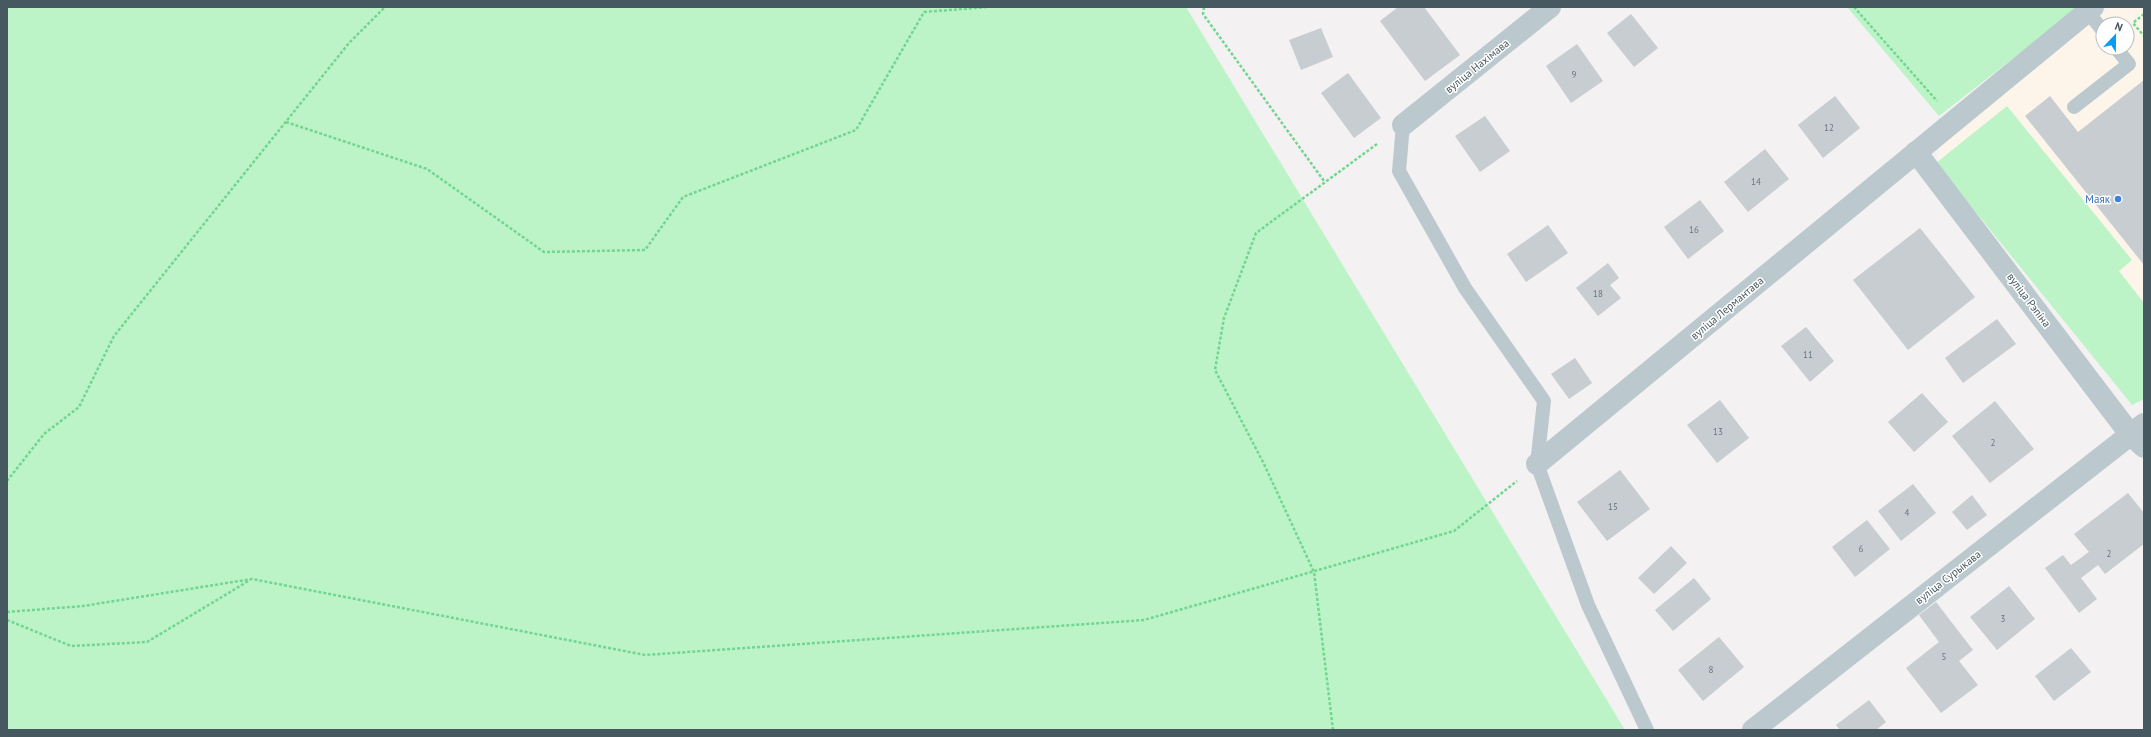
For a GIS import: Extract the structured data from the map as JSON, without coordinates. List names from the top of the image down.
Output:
{
  "streets": {
    "street": [
      "вуліца Нахімава",
      "вуліца Рэпіна",
      "вуліца Лермантава",
      "вуліца Сурыкава"
    ]
  },
  "crossings": [
    ["вуліца Рэпіна", "вуліца Лермантава"],
    ["вуліца Рэпіна", "вуліца Сурыкава"]
  ],
  "places": ["Маяк"],
  "house_numbers": [
    "9",
    "12",
    "14",
    "16",
    "18",
    "11",
    "13",
    "2",
    "15",
    "4",
    "6",
    "2",
    "3",
    "5",
    "8"
  ],
  "north": "top"
}
